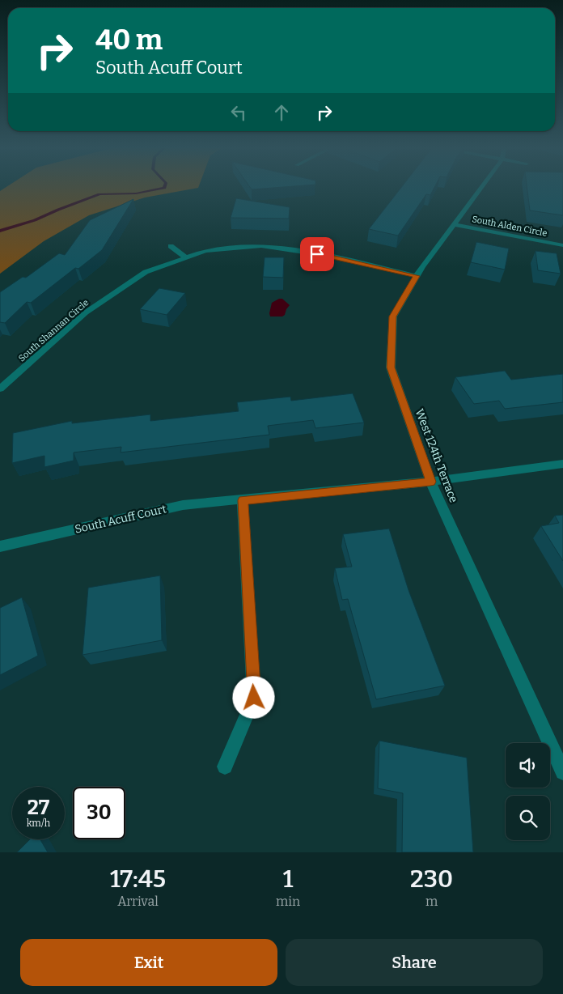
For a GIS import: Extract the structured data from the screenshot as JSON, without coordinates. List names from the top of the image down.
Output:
{
  "streets": {
    "street": [
      "South Alden Circle",
      "South Shannan Circle",
      "West 124th Terrace",
      "South Acuff Court"
    ]
  },
  "crossings": [
    ["South Alden Circle", "West 124th Terrace"],
    ["South Shannan Circle", "West 124th Terrace"],
    ["West 124th Terrace", "South Acuff Court"]
  ],
  "page": {
    "turn": ["40 m", "South Acuff Court"],
    "speed": "27 km/h",
    "limit": "30",
    "eta": [
      "17:45",
      "Arrival",
      "1",
      "min",
      "230",
      "m"
    ],
    "buttons": ["Exit", "Share"]
  }
}
